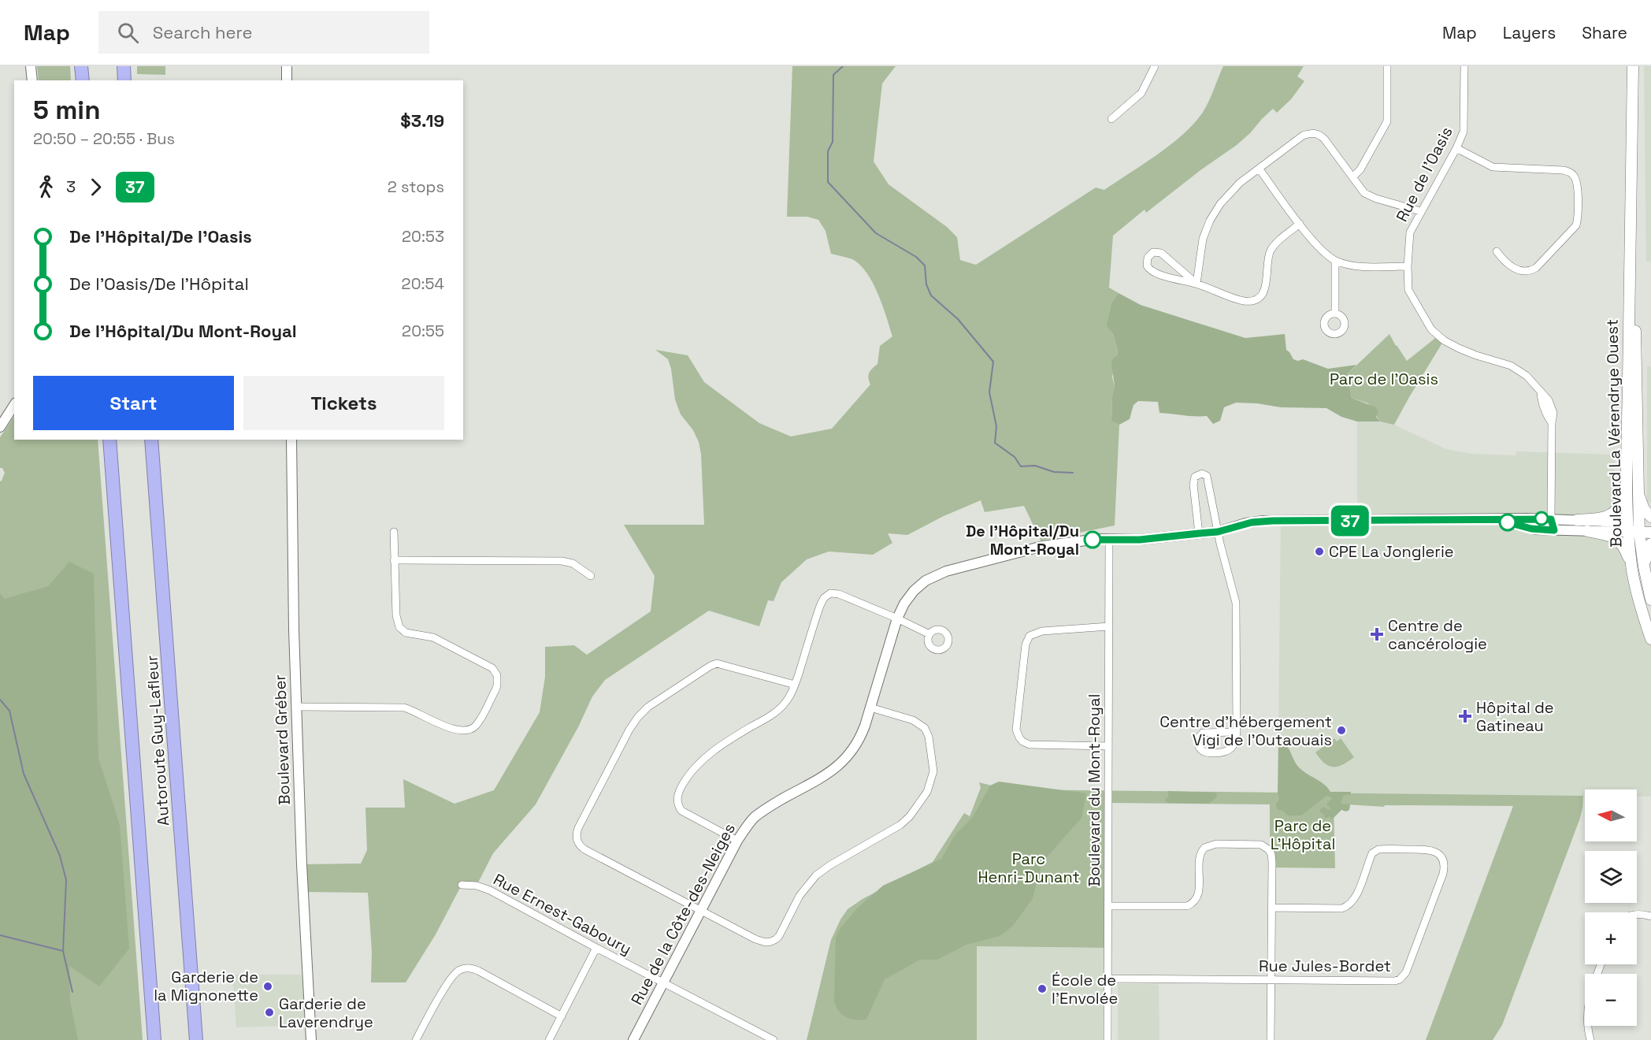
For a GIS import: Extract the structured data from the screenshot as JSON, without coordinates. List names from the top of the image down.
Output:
{
  "streets": {
    "highway": ["Autoroute Guy-Lafleur"],
    "main road": ["Boulevard La Vérendrye Ouest"],
    "street": [
      "Rue de l'Oasis",
      "Boulevard Gréber",
      "Boulevard du Mont-Royal",
      "Rue Ernest-Gaboury",
      "Rue de la Côte-des-Neiges",
      "Rue Jules-Bordet"
    ]
  },
  "crossings": [
    ["Boulevard du Mont-Royal", "Rue de la Côte-des-Neiges"],
    ["Boulevard du Mont-Royal", "Rue Jules-Bordet"],
    ["Rue Ernest-Gaboury", "Rue de la Côte-des-Neiges"]
  ],
  "parks": ["Parc de l'Oasis", "Parc de L'Hôpital", "Parc Henri-Dunant"],
  "places": {
    "other": [
      "De l'Hôpital/Du Mont-Royal",
      "CPE La Jonglerie",
      "Centre d’hébergement Vigi de l’Outaouais",
      "Garderie de la Mignonette",
      "École de l'Envolée",
      "Garderie de Laverendrye"
    ],
    "health": ["Centre de cancérologie", "Hôpital de Gatineau"]
  },
  "lines": ["bus line 37"],
  "north": "left",
  "page": {
    "header": "Map",
    "search": "Search here",
    "nav": ["Map", "Layers", "Share"],
    "on_map": "37",
    "heading": ["5 min", "20:50 – 20:55 · Bus", "$3.19"],
    "legs": ["3", "37", "2 stops"],
    "list": [
      {
        "name": "De l'Hôpital/De l'Oasis",
        "value": "20:53"
      },
      {
        "name": "De l'Oasis/De l'Hôpital",
        "value": "20:54"
      },
      {
        "name": "De l'Hôpital/Du Mont-Royal",
        "value": "20:55"
      }
    ],
    "buttons": ["Start", "Tickets"],
    "map_buttons": ["+", "−"]
  }
}
